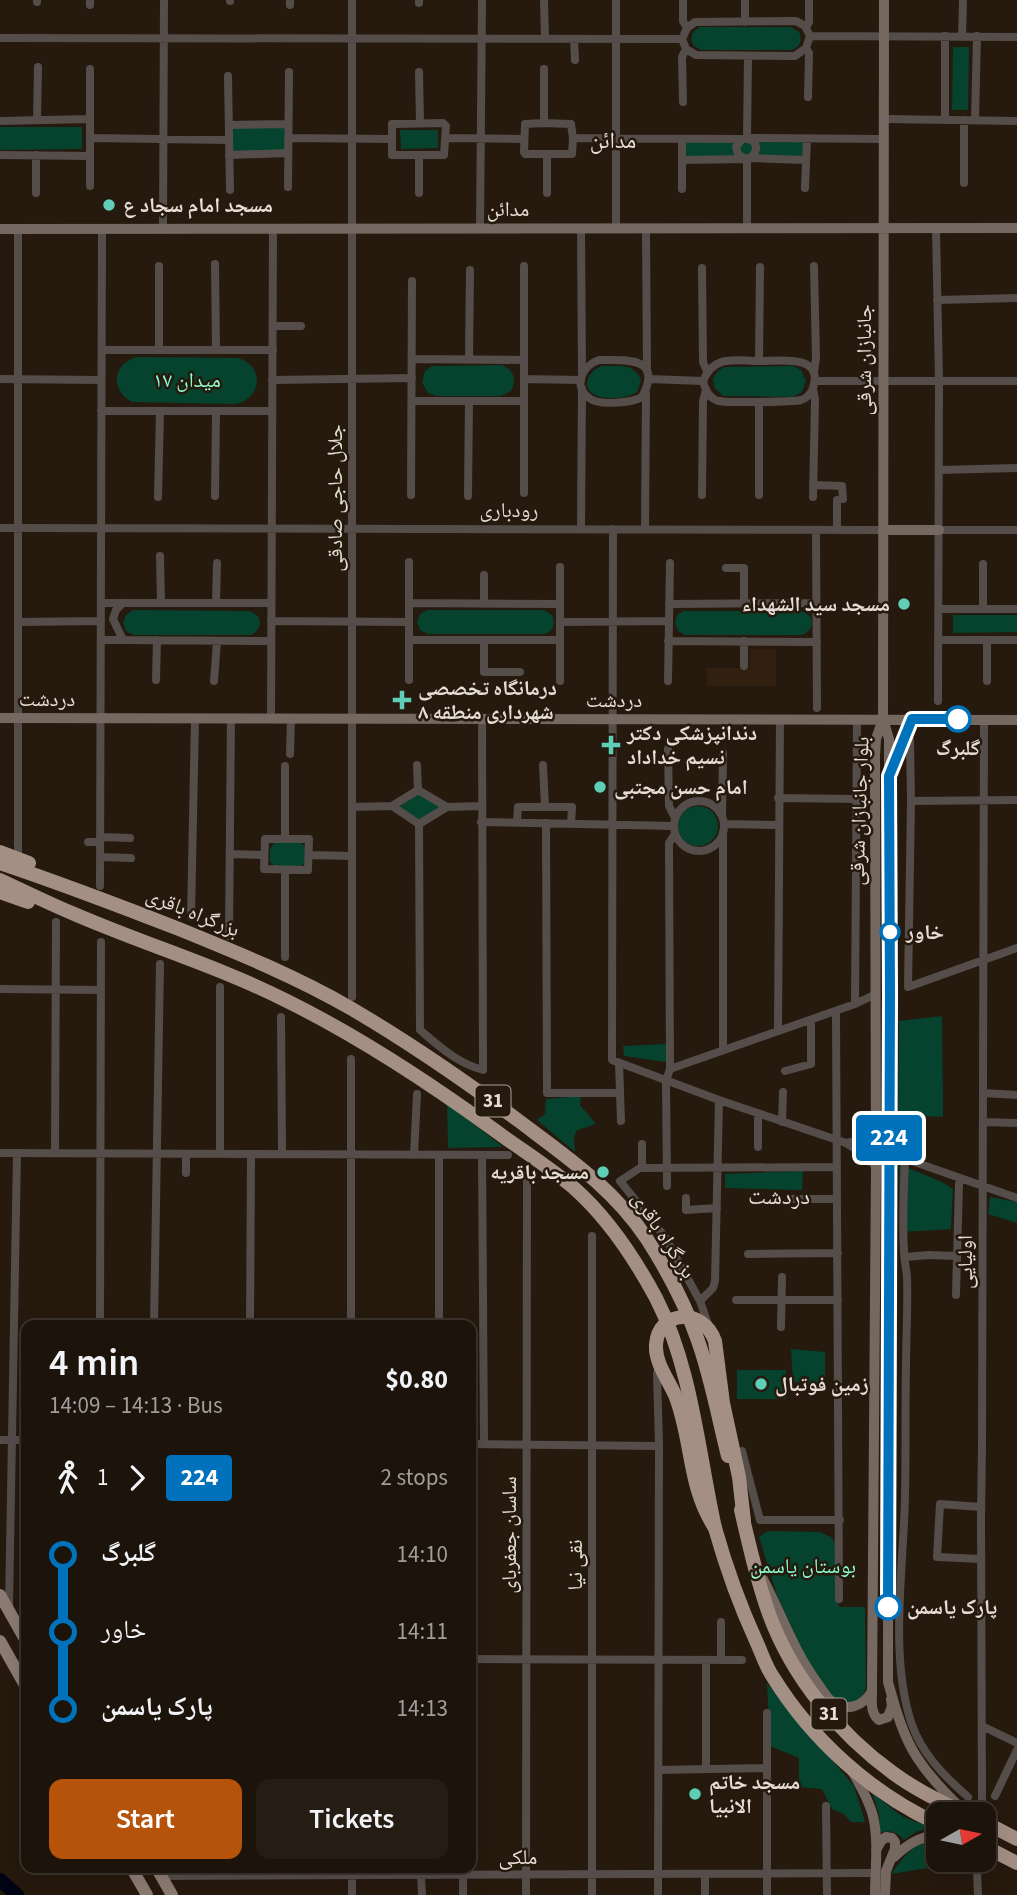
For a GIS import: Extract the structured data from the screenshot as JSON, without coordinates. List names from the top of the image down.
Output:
{
  "streets": {
    "highway": ["بزرگراه باقری", "31"],
    "main road": [
      "مدائن",
      "جانبازان شرقی",
      "رودباری",
      "دردشت",
      "بلوار جانبازان شرقی"
    ],
    "street": [
      "جلال حاجی صادقی",
      "اولیایی",
      "ساسان جعفربای",
      "نقی نیا",
      "ملکی"
    ]
  },
  "crossings": [
    ["مدائن", "جانبازان شرقی"],
    ["مدائن", "جلال حاجی صادقی"],
    ["جانبازان شرقی", "رودباری"],
    ["جانبازان شرقی", "دردشت"],
    ["جانبازان شرقی", "بلوار جانبازان شرقی"],
    ["جلال حاجی صادقی", "رودباری"],
    ["جلال حاجی صادقی", "دردشت"],
    ["دردشت", "بلوار جانبازان شرقی"],
    ["دردشت", "اولیایی"],
    ["ساسان جعفربای", "ملکی"],
    ["نقی نیا", "ملکی"]
  ],
  "districts": ["مدائن", "دردشت"],
  "parks": ["میدان ۱۷", "بوستان یاسمن"],
  "places": {
    "other": [
      "مسجد امام سجاد ع",
      "مسجد سید الشهداء",
      "گلبرگ",
      "امام حسن مجتبی",
      "خاور",
      "مسجد باقریه",
      "زمین فوتبال",
      "پارک یاسمن",
      "مسجد خاتم الانبیا"
    ],
    "health": ["درمانگاه تخصصی شهرداری منطقه ۸", "دندانپزشکی دکتر نسیم خداداد"]
  },
  "lines": ["bus line 224"],
  "north": "right",
  "page": {
    "on_map": "224",
    "heading": ["4 min", "14:09 – 14:13 · Bus", "$0.80"],
    "legs": ["1", "224", "2 stops"],
    "list": [
      {
        "name": "گلبرگ",
        "value": "14:10"
      },
      {
        "name": "خاور",
        "value": "14:11"
      },
      {
        "name": "پارک یاسمن",
        "value": "14:13"
      }
    ],
    "buttons": ["Start", "Tickets"]
  }
}
